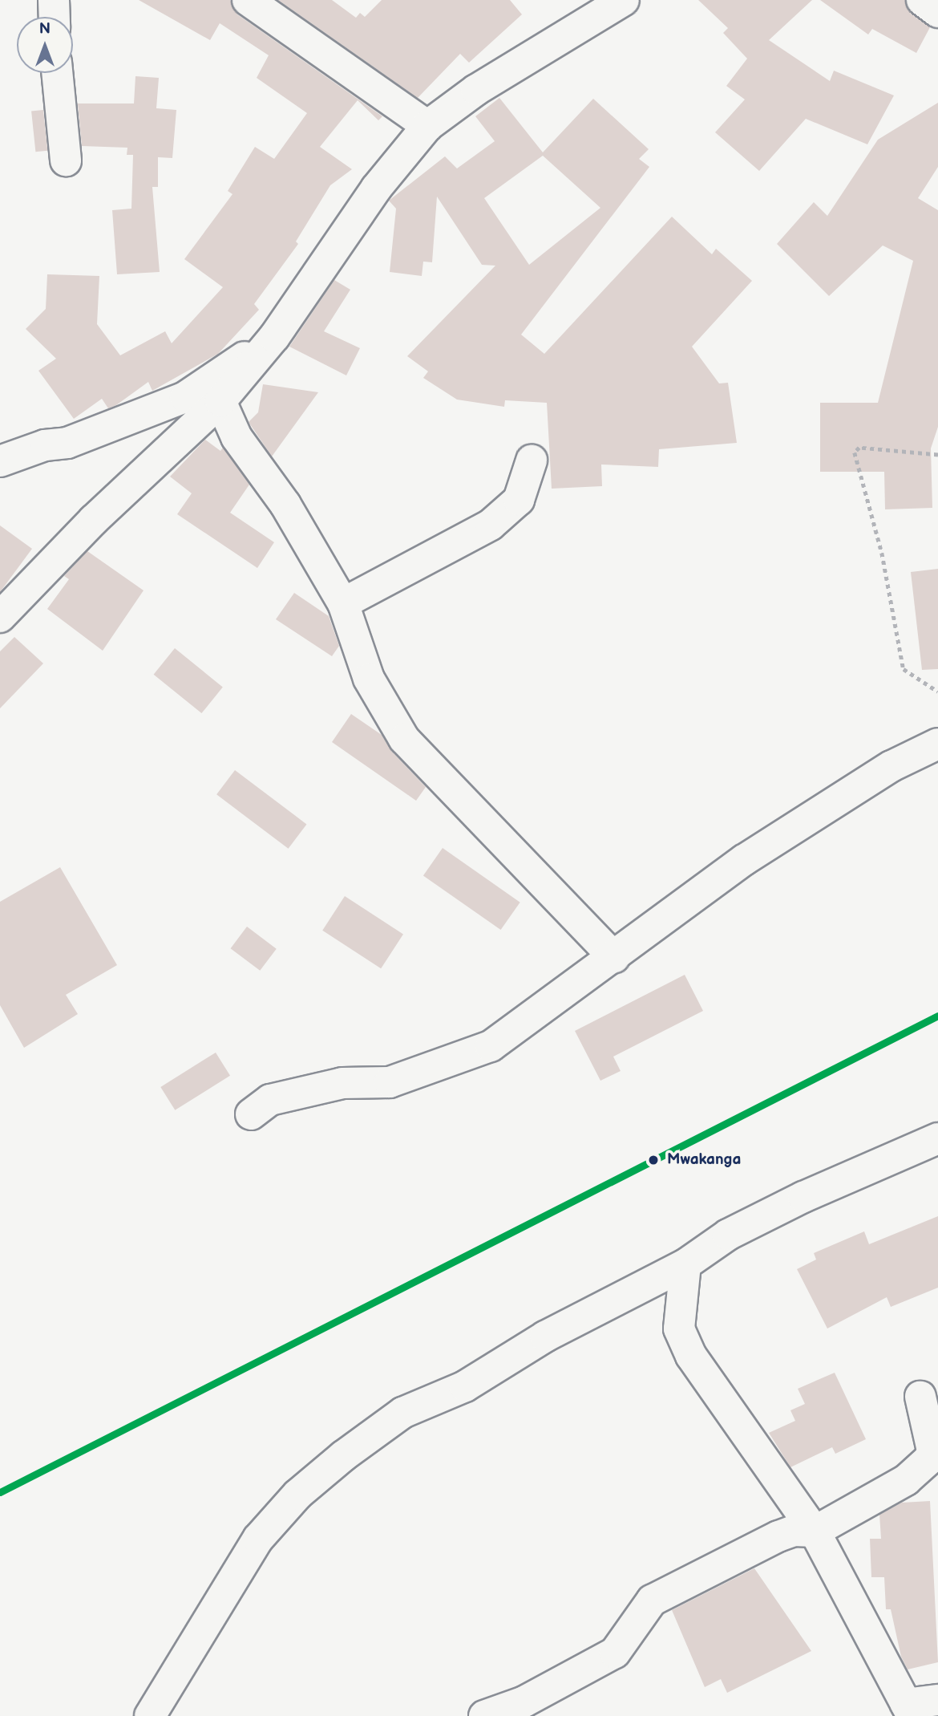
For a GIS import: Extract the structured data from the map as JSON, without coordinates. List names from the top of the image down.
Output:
{
  "places": ["Mwakanga"],
  "north": "top"
}
